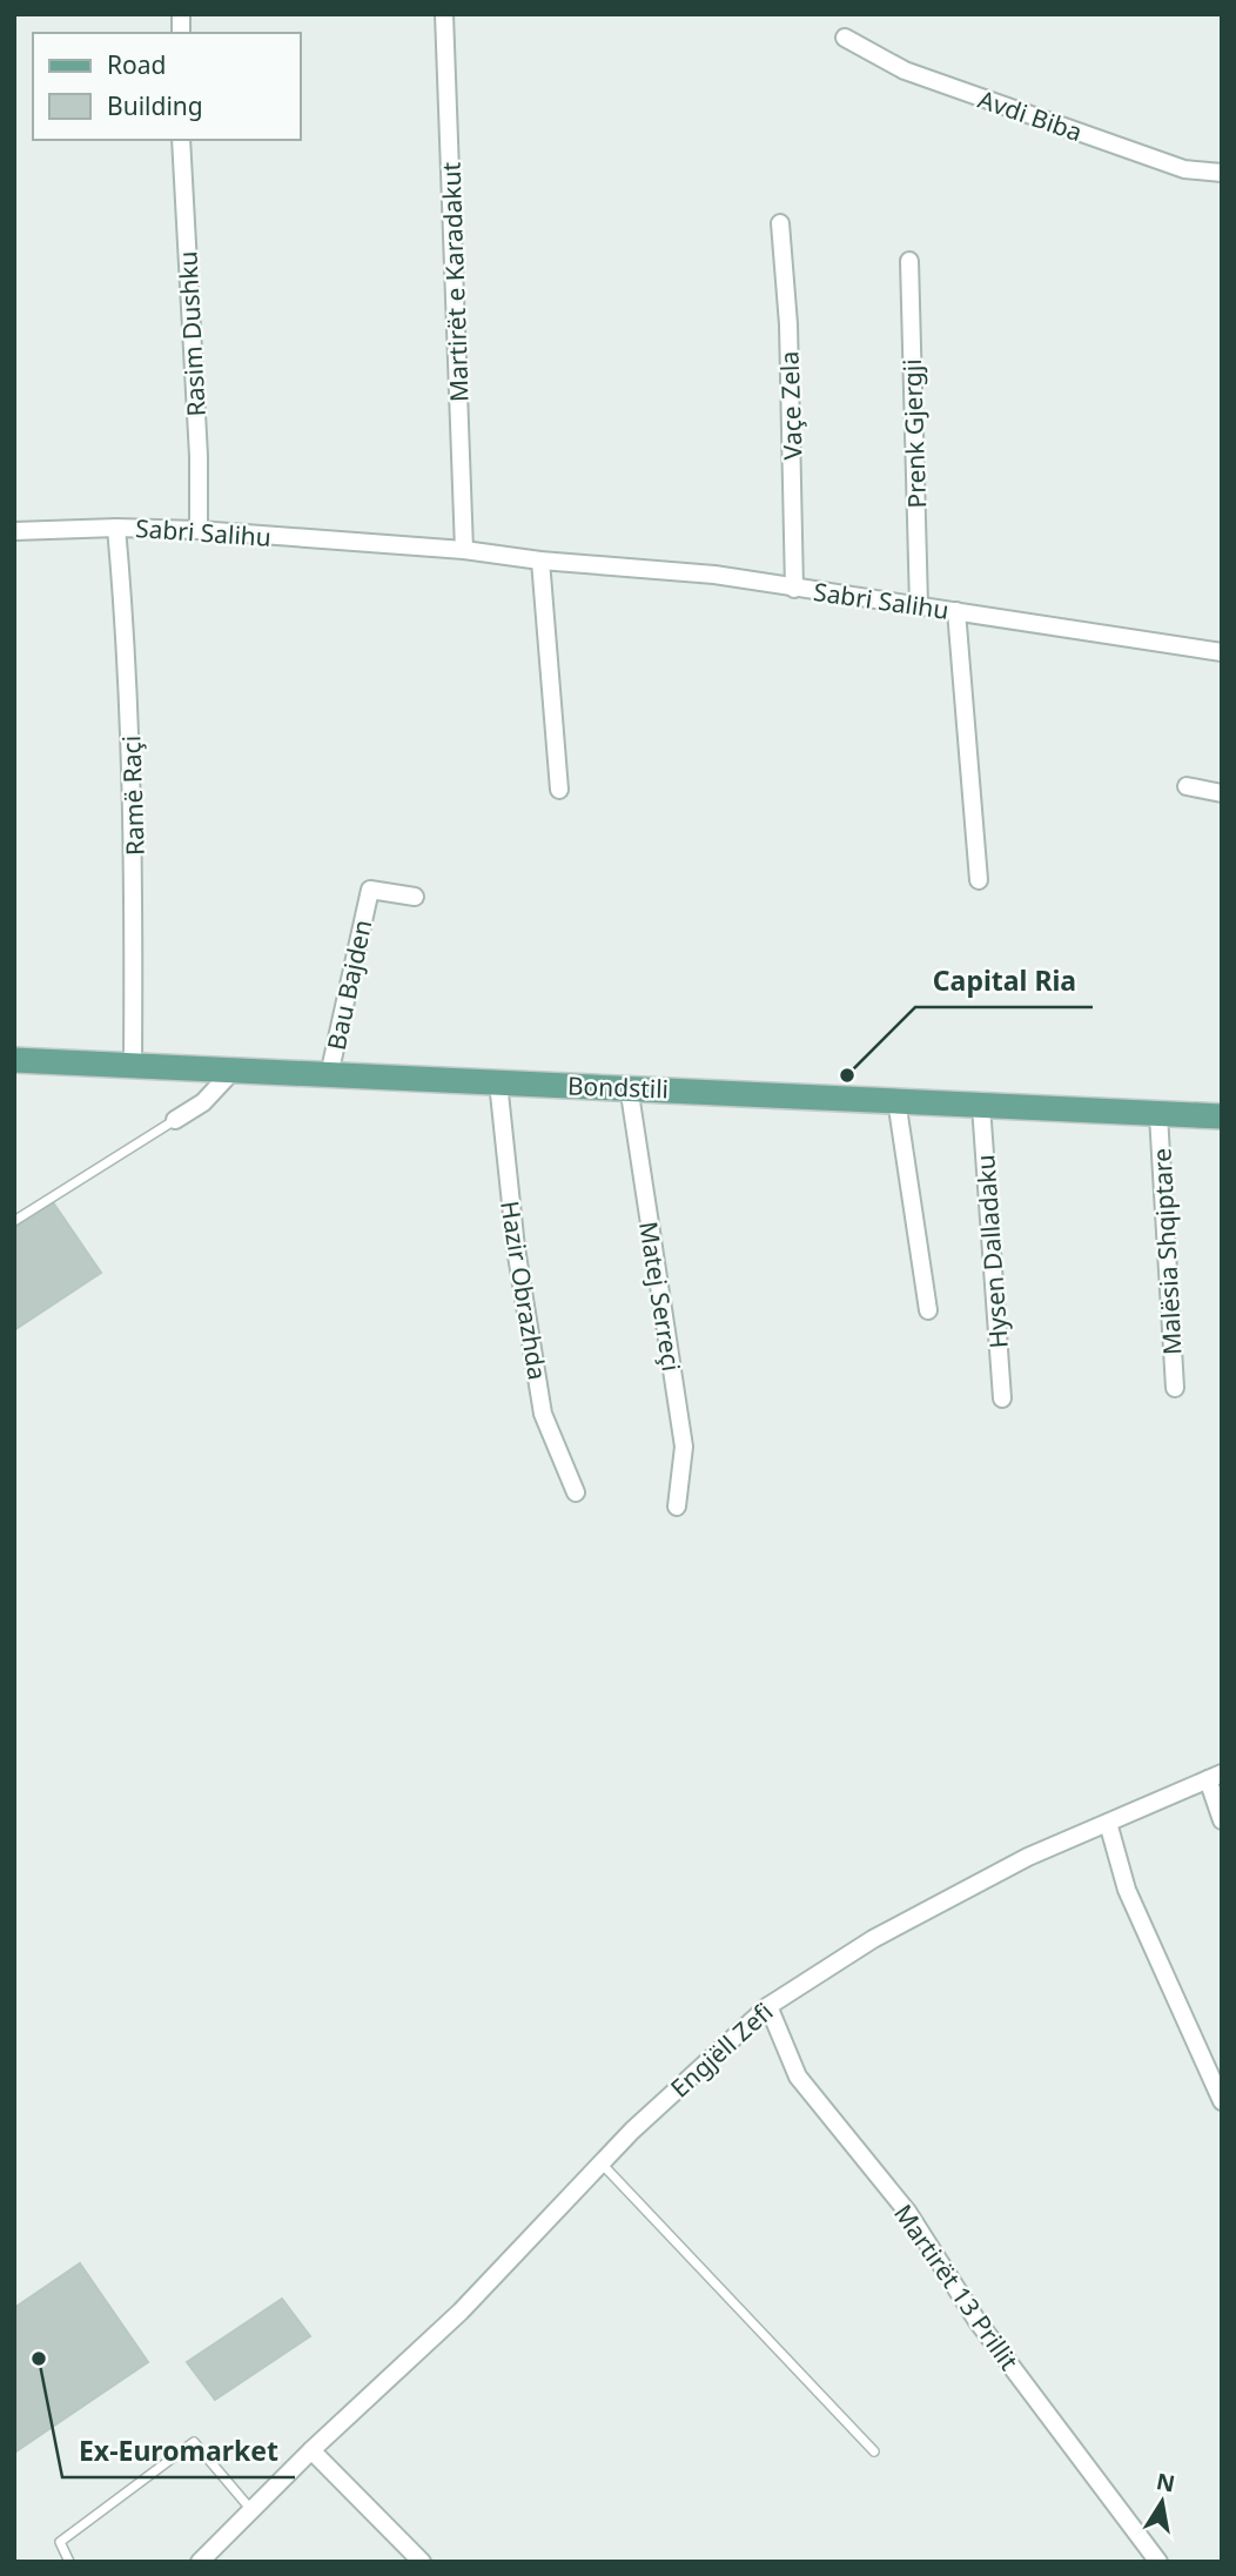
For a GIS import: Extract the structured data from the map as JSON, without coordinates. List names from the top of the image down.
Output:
{
  "streets": {
    "main road": ["Bondstili"],
    "street": [
      "Avdi Biba",
      "Martirët e Karadakut",
      "Rasim Dushku",
      "Vaçe Zela",
      "Prenk Gjergji",
      "Sabri Salihu",
      "Ramë Raçi",
      "Bau Bajden",
      "Hysen Dalladaku",
      "Malësia Shqiptare",
      "Hazir Obrazhda",
      "Matej Serreçi",
      "Engjëll Zefi",
      "Martirët 13 Prillit"
    ]
  },
  "crossings": [
    ["Martirët e Karadakut", "Sabri Salihu"],
    ["Rasim Dushku", "Sabri Salihu"],
    ["Vaçe Zela", "Sabri Salihu"],
    ["Prenk Gjergji", "Sabri Salihu"],
    ["Sabri Salihu", "Ramë Raçi"],
    ["Ramë Raçi", "Bondstili"],
    ["Bau Bajden", "Bondstili"],
    ["Bondstili", "Hysen Dalladaku"],
    ["Bondstili", "Malësia Shqiptare"],
    ["Bondstili", "Hazir Obrazhda"],
    ["Bondstili", "Matej Serreçi"],
    ["Engjëll Zefi", "Martirët 13 Prillit"]
  ],
  "places": ["Capital Ria", "Ex-Euromarket"],
  "legend": ["Road", "Building"],
  "north": "top"
}
